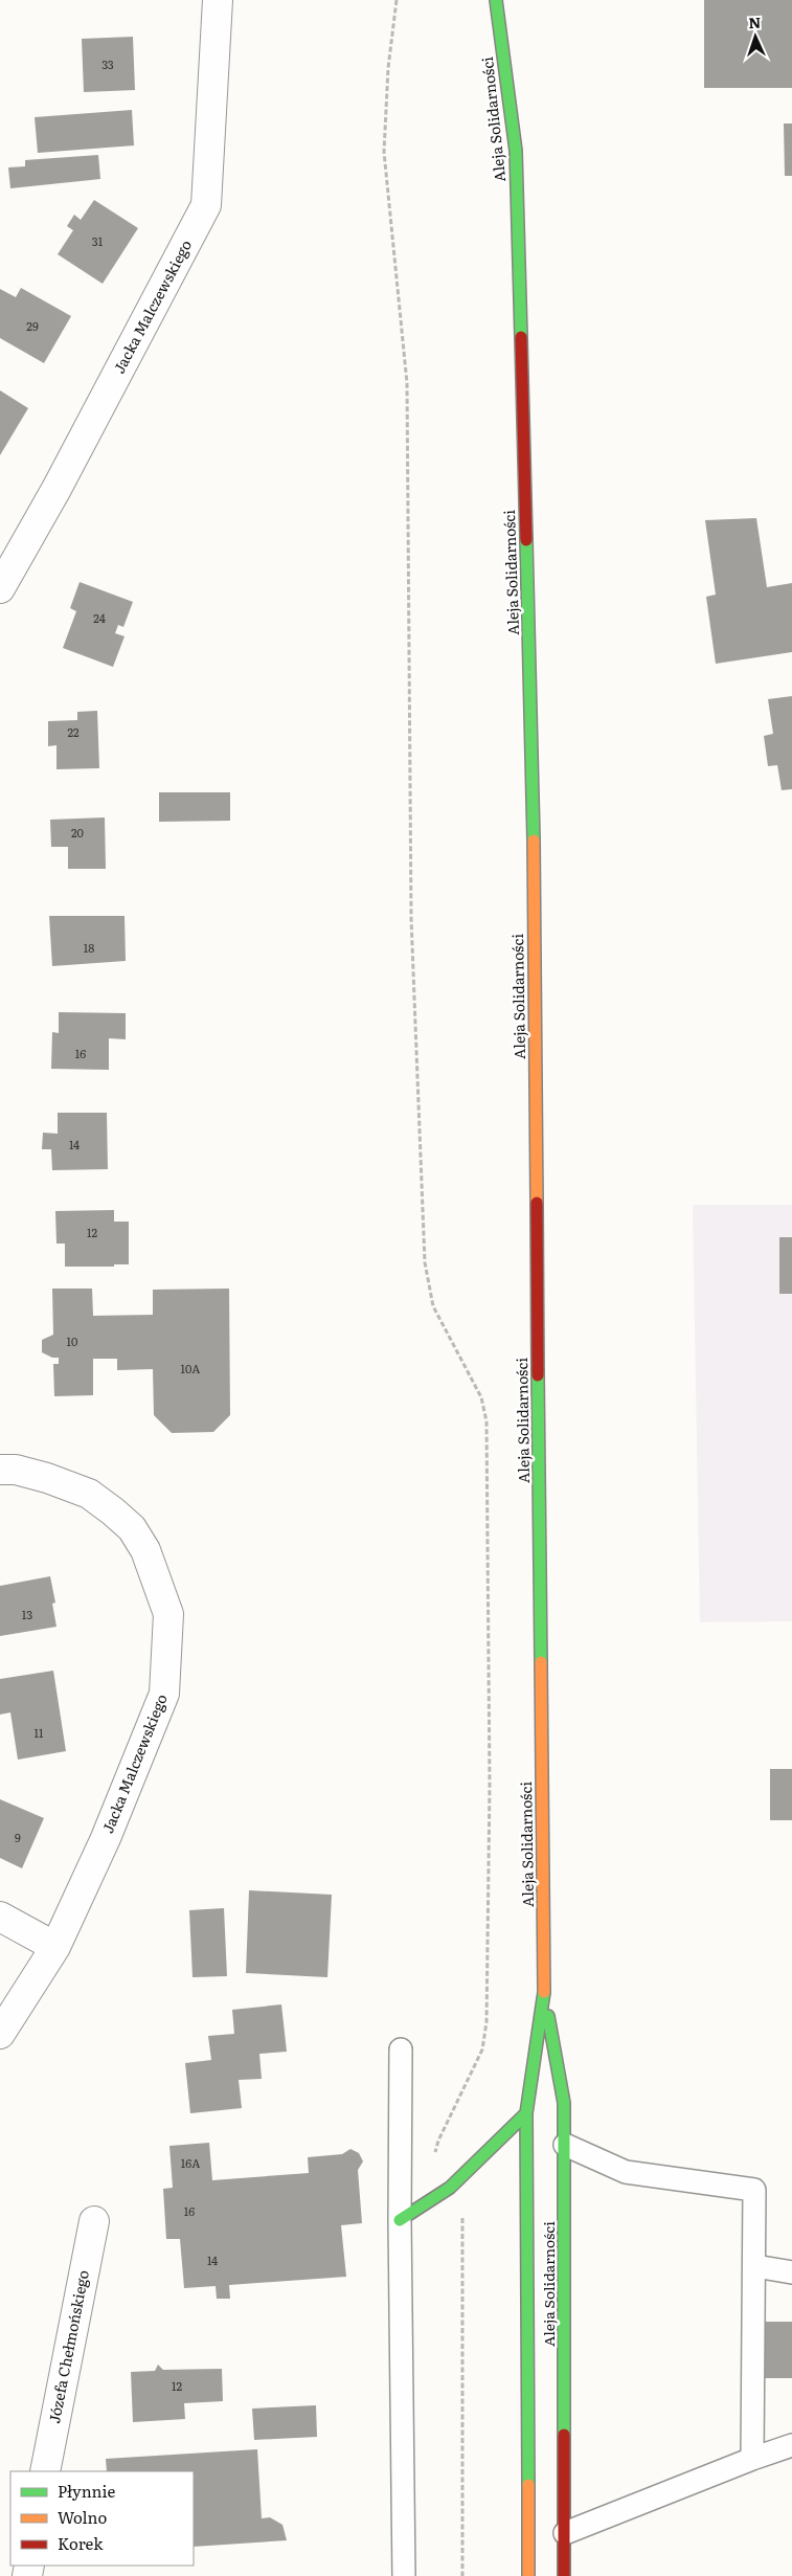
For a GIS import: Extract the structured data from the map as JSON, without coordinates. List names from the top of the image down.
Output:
{
  "streets": {
    "main road": ["Aleja Solidarności"],
    "street": ["Jacka Malczewskiego", "Józefa Chełmońskiego"]
  },
  "house_numbers": [
    "33",
    "31",
    "29",
    "24",
    "22",
    "20",
    "18",
    "16",
    "14",
    "12",
    "10",
    "10A",
    "13",
    "11",
    "9",
    "16A",
    "16",
    "14",
    "12"
  ],
  "legend": ["Płynnie", "Wolno", "Korek"],
  "north": "top"
}
